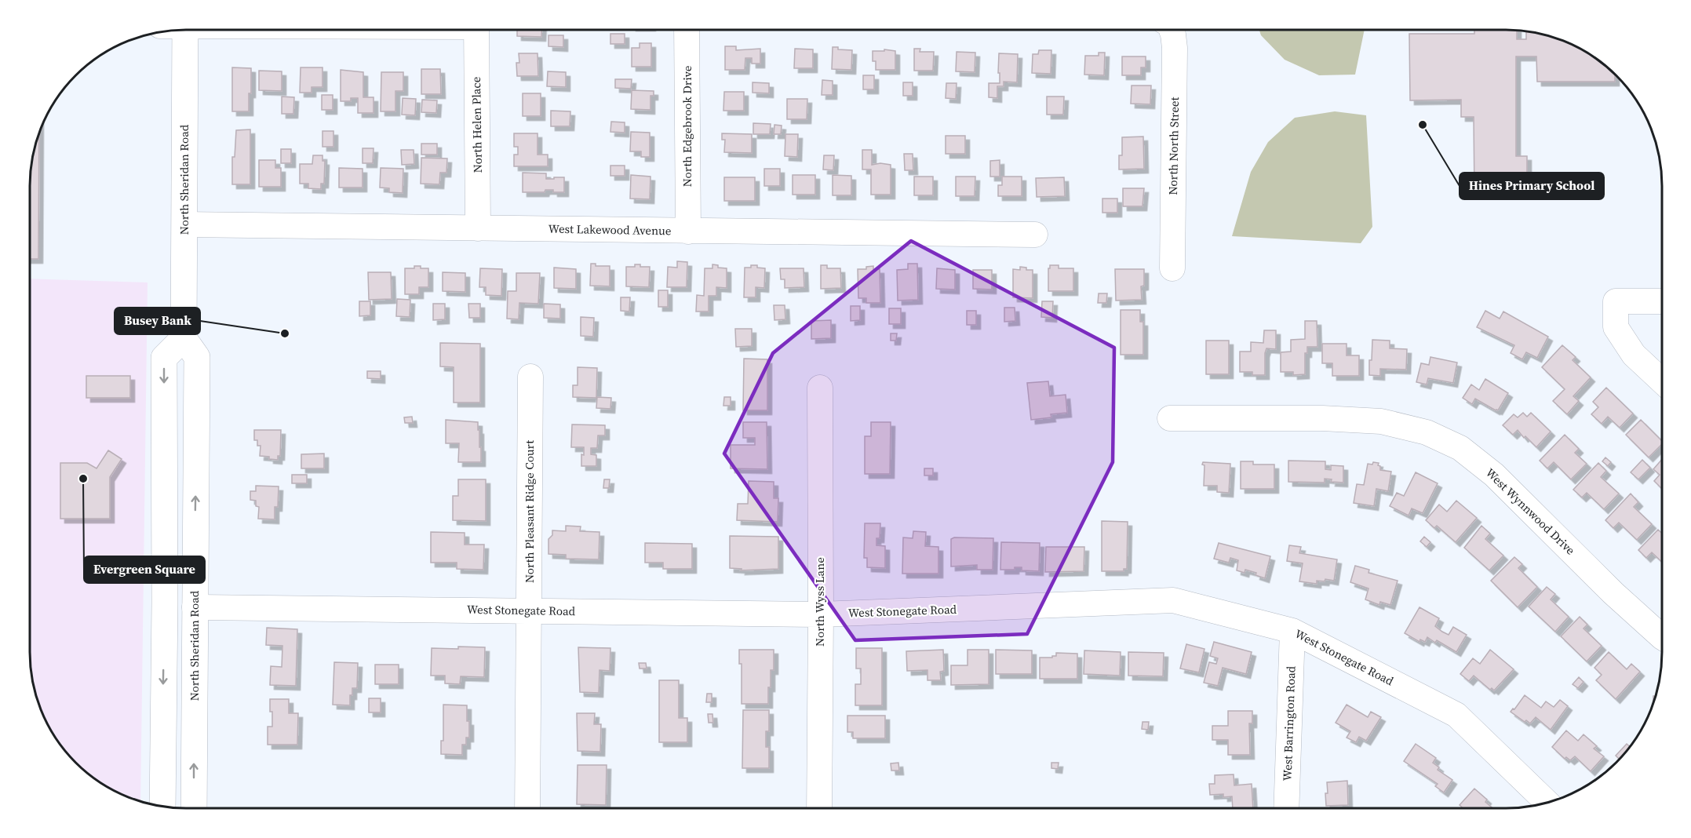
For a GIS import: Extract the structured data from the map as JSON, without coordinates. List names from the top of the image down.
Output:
{
  "streets": {
    "main road": ["North Sheridan Road"],
    "street": [
      "North Helen Place",
      "North Edgebrook Drive",
      "North North Street",
      "West Lakewood Avenue",
      "North Pleasant Ridge Court",
      "West Wynnwood Drive",
      "North Wyss Lane",
      "West Stonegate Road",
      "West Barrington Road"
    ]
  },
  "crossings": [
    ["North Helen Place", "West Lakewood Avenue"],
    ["North Edgebrook Drive", "West Lakewood Avenue"],
    ["North Sheridan Road", "West Lakewood Avenue"],
    ["North Sheridan Road", "West Stonegate Road"],
    ["North Pleasant Ridge Court", "West Stonegate Road"],
    ["North Wyss Lane", "West Stonegate Road"],
    ["West Stonegate Road", "West Barrington Road"]
  ],
  "places": ["Hines Primary School", "Busey Bank", "Evergreen Square"]
}
